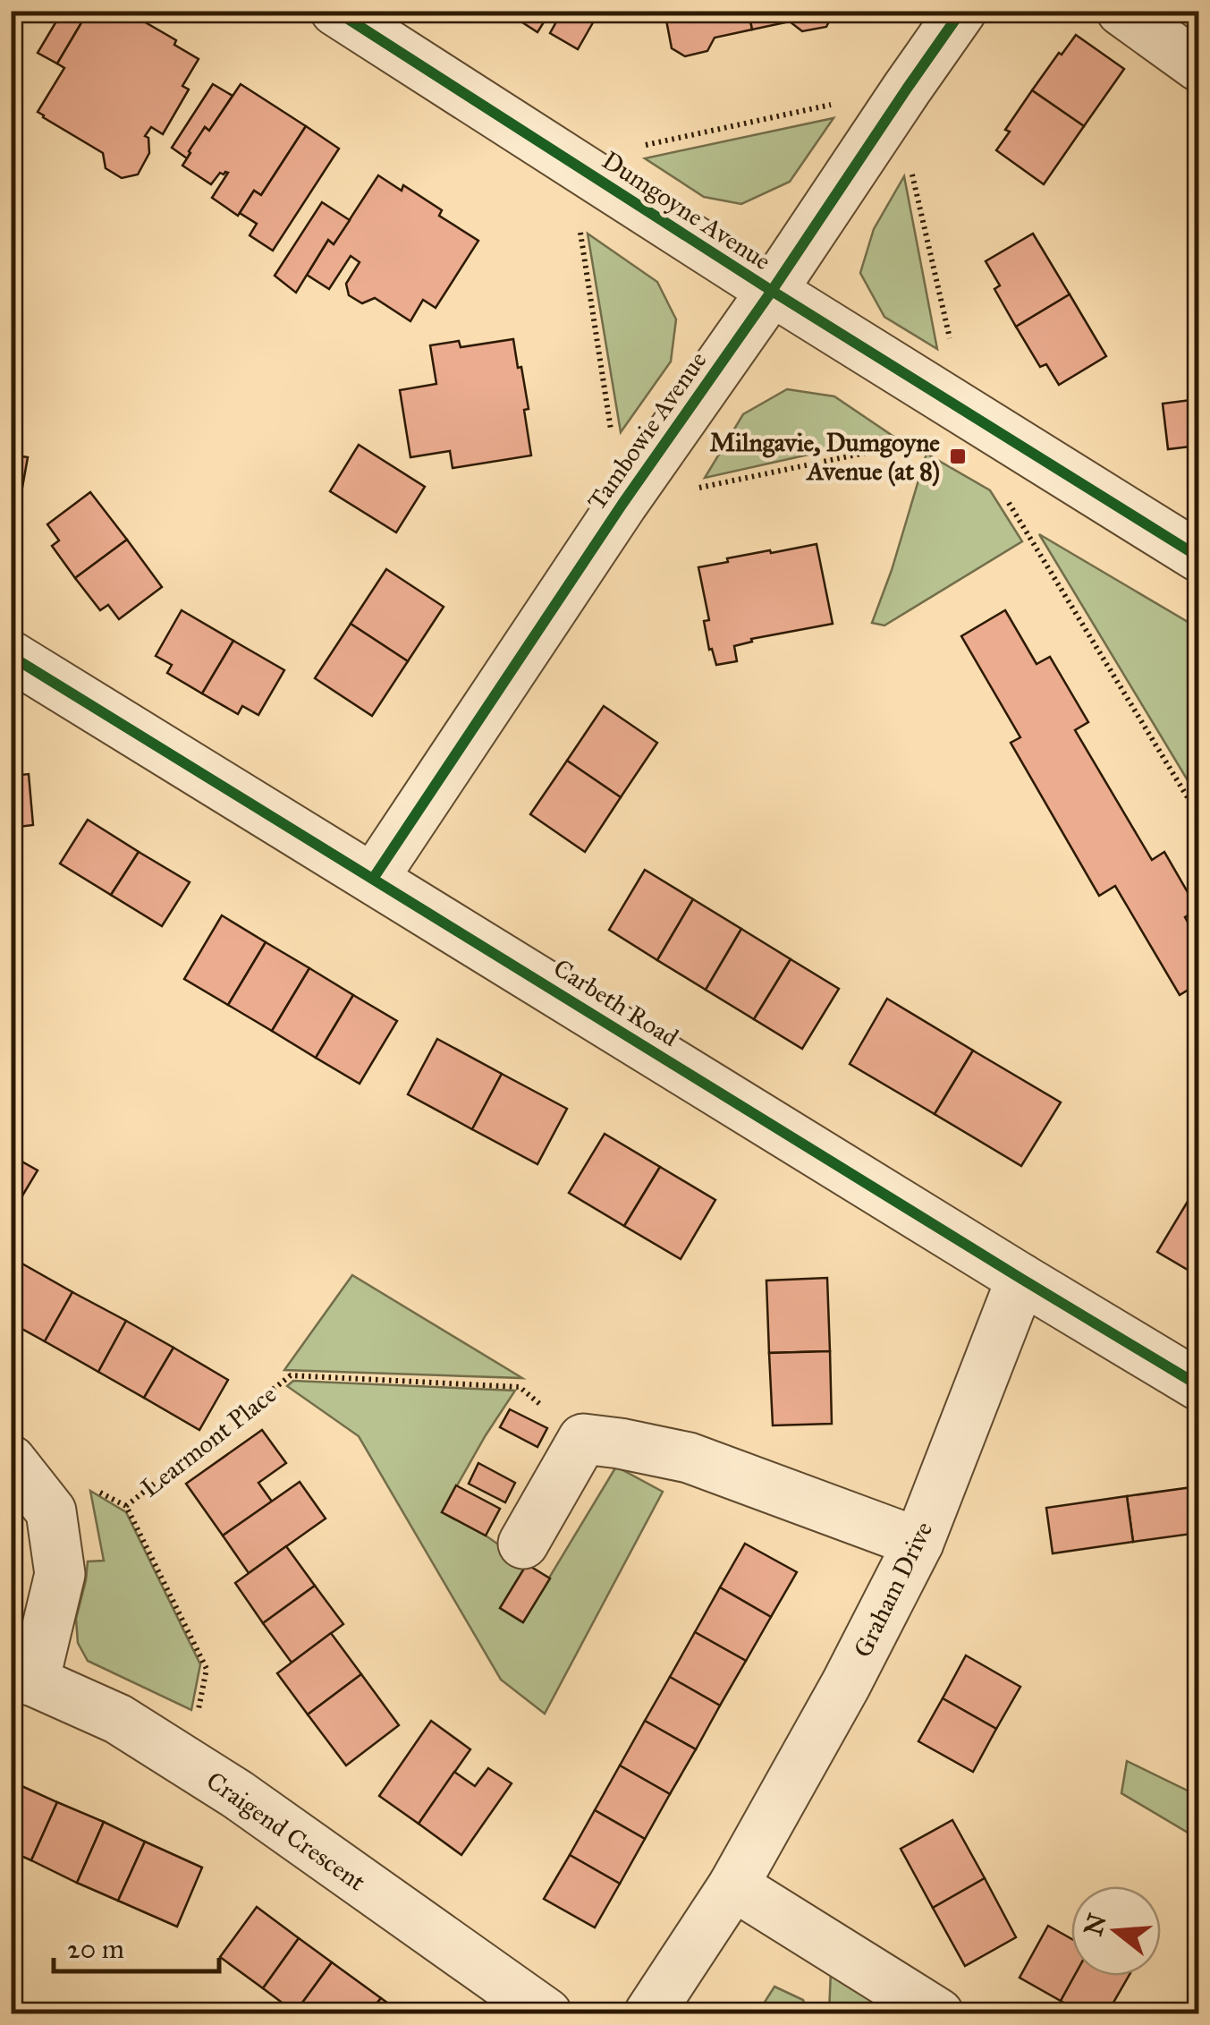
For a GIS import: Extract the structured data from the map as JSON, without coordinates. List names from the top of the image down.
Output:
{
  "streets": {
    "street": [
      "Dumgoyne Avenue",
      "Tambowie Avenue",
      "Carbeth Road",
      "Graham Drive",
      "Craigend Crescent"
    ],
    "path": ["Learmont Place"]
  },
  "crossings": [
    ["Dumgoyne Avenue", "Tambowie Avenue"],
    ["Tambowie Avenue", "Carbeth Road"],
    ["Carbeth Road", "Graham Drive"],
    ["Learmont Place", "Craigend Crescent"]
  ],
  "places": {
    "transit": ["Milngavie, Dumgoyne Avenue (at 8)"]
  },
  "scale_bar": "20 m",
  "north": "left"
}
